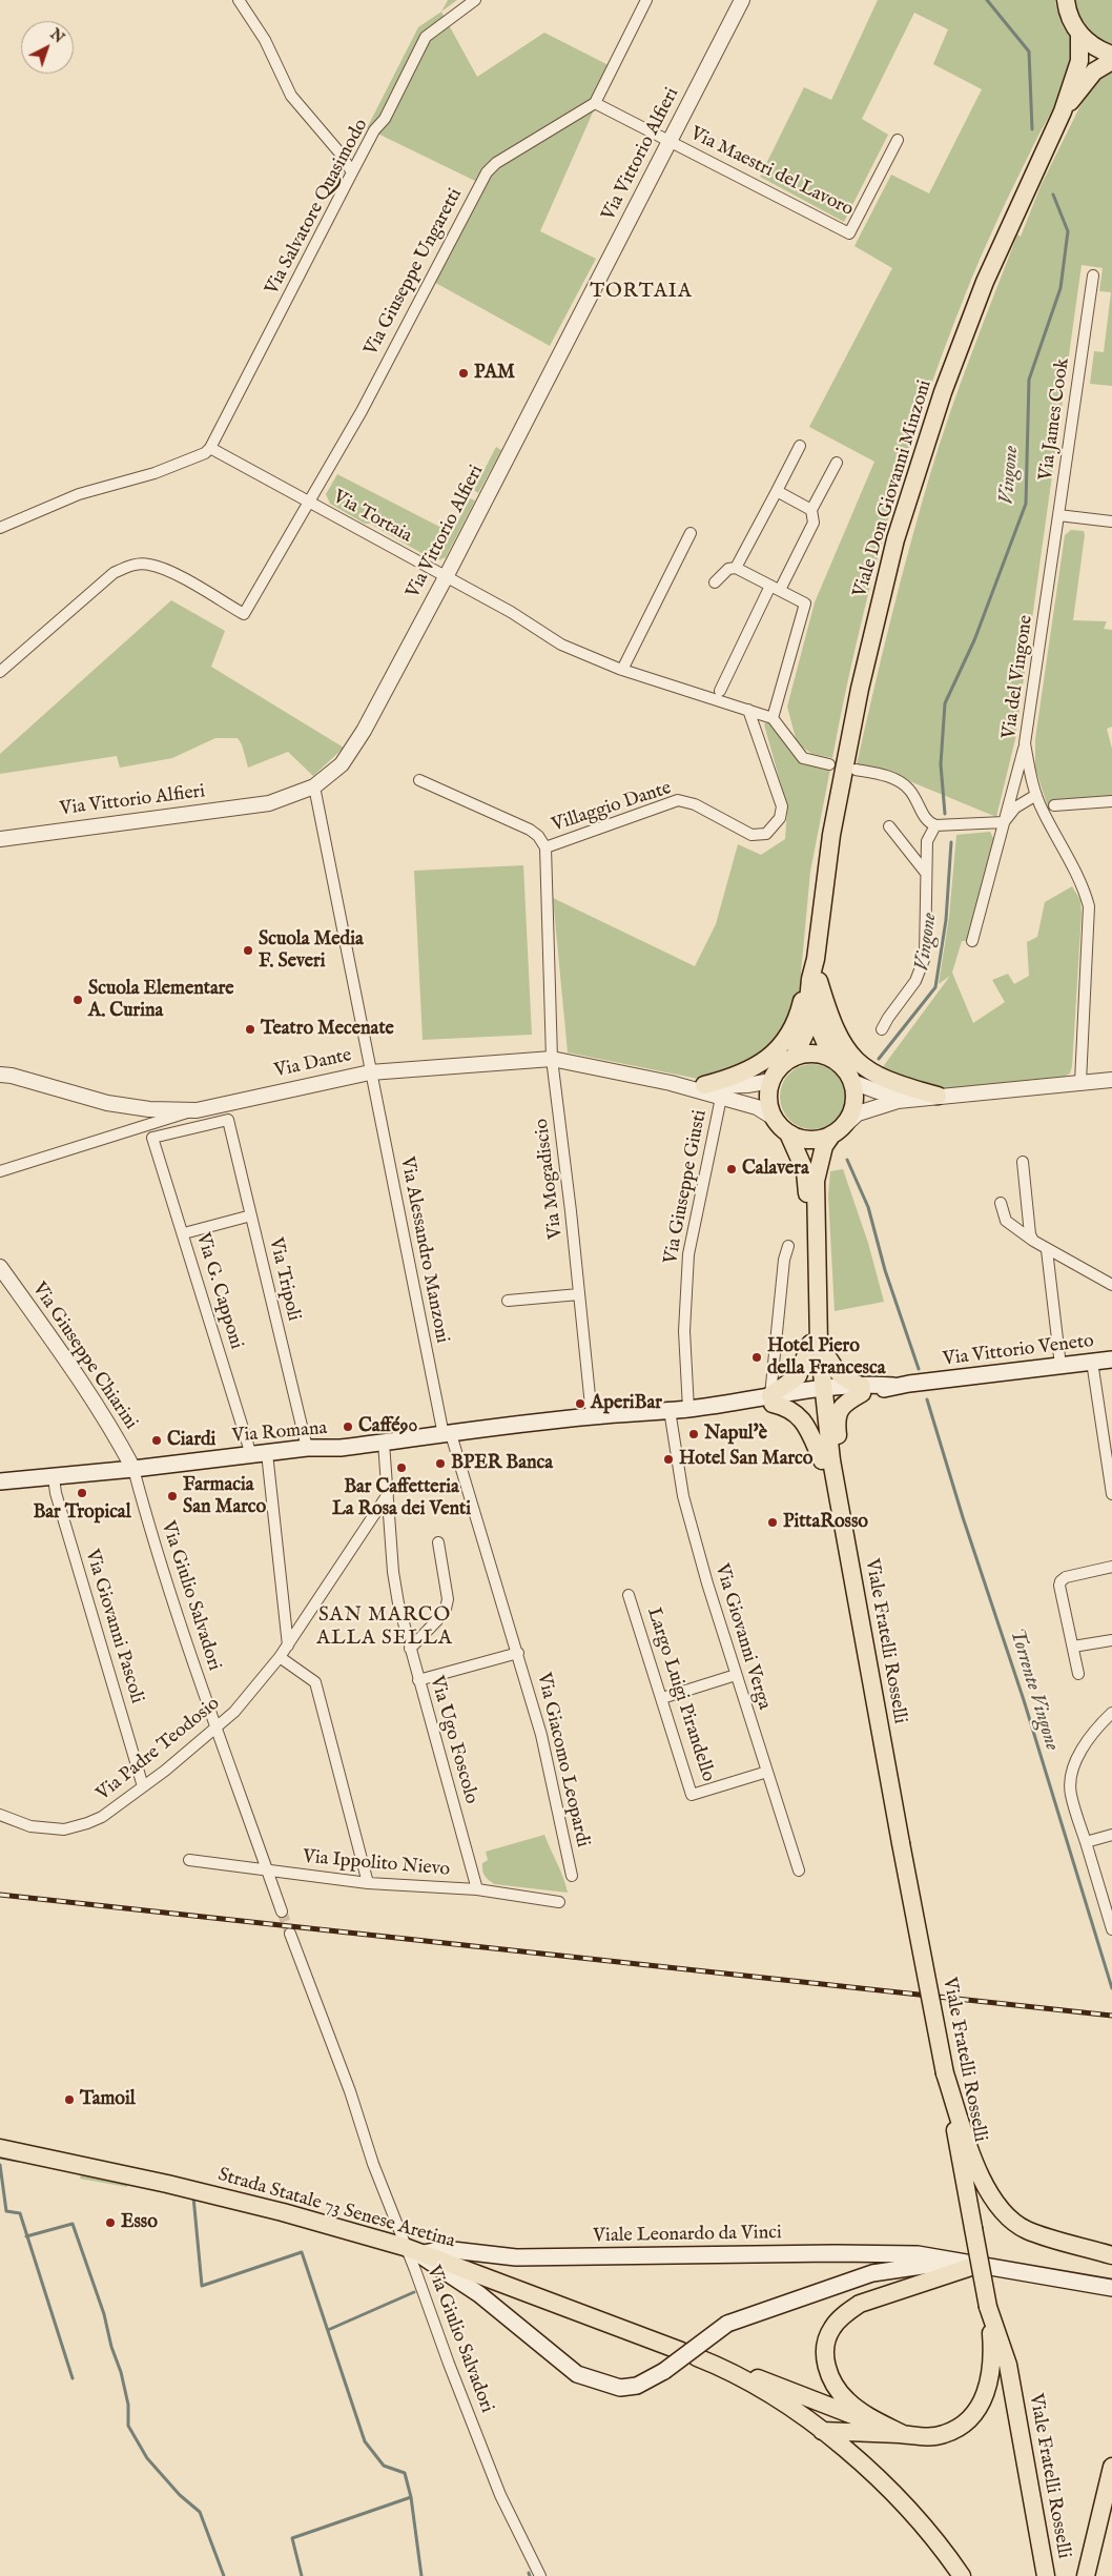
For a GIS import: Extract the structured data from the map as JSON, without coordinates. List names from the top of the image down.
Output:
{
  "streets": {
    "main road": [
      "Viale Don Giovanni Minzoni",
      "Via Vittorio Veneto",
      "Via Romana",
      "Viale Fratelli Rosselli",
      "Strada Statale 73 Senese Aretina",
      "Viale Leonardo da Vinci"
    ],
    "street": [
      "Via Vittorio Alfieri",
      "Via Maestri del Lavoro",
      "Via Salvatore Quasimodo",
      "Via Giuseppe Ungaretti",
      "Via James Cook",
      "Via Tortaia",
      "Via del Vingone",
      "Villaggio Dante",
      "Via Dante",
      "Via Mogadiscio",
      "Via Giuseppe Giusti",
      "Via Alessandro Manzoni",
      "Via Tripoli",
      "Via G. Capponi",
      "Via Giuseppe Chiarini",
      "Via Giulio Salvadori",
      "Via Giovanni Pascoli",
      "Via Giovanni Verga",
      "Largo Luigi Pirandello",
      "Via Ugo Foscolo",
      "Via Padre Teodosio",
      "Via Giacomo Leopardi",
      "Via Ippolito Nievo"
    ]
  },
  "crossings": [
    ["Via Vittorio Alfieri", "Via Maestri del Lavoro"],
    ["Via Vittorio Alfieri", "Via Tortaia"],
    ["Via Vittorio Alfieri", "Via Alessandro Manzoni"],
    ["Via Salvatore Quasimodo", "Via Tortaia"],
    ["Via Giuseppe Ungaretti", "Via Tortaia"],
    ["Via James Cook", "Via del Vingone"],
    ["Viale Don Giovanni Minzoni", "Via Dante"],
    ["Viale Don Giovanni Minzoni", "Viale Fratelli Rosselli"],
    ["Via Tortaia", "Villaggio Dante"],
    ["Villaggio Dante", "Via Dante"],
    ["Villaggio Dante", "Via Mogadiscio"],
    ["Via Dante", "Via Mogadiscio"],
    ["Via Dante", "Via Giuseppe Giusti"],
    ["Via Dante", "Via Alessandro Manzoni"],
    ["Via Dante", "Viale Fratelli Rosselli"],
    ["Via Mogadiscio", "Via Romana"],
    ["Via Giuseppe Giusti", "Via Romana"],
    ["Via Alessandro Manzoni", "Via Romana"],
    ["Via Alessandro Manzoni", "Via Giacomo Leopardi"],
    ["Via Tripoli", "Via G. Capponi"],
    ["Via Tripoli", "Via Romana"],
    ["Via G. Capponi", "Via Romana"],
    ["Via Vittorio Veneto", "Via Romana"],
    ["Via Giuseppe Chiarini", "Via Romana"],
    ["Via Giuseppe Chiarini", "Via Giulio Salvadori"],
    ["Via Romana", "Via Giulio Salvadori"],
    ["Via Romana", "Via Giovanni Pascoli"],
    ["Via Romana", "Via Giovanni Verga"],
    ["Via Romana", "Viale Fratelli Rosselli"],
    ["Via Romana", "Via Ugo Foscolo"],
    ["Via Romana", "Via Giacomo Leopardi"],
    ["Via Giulio Salvadori", "Via Padre Teodosio"],
    ["Via Giulio Salvadori", "Via Ippolito Nievo"],
    ["Via Giulio Salvadori", "Strada Statale 73 Senese Aretina"],
    ["Via Giulio Salvadori", "Viale Leonardo da Vinci"],
    ["Via Giovanni Pascoli", "Via Padre Teodosio"],
    ["Via Giovanni Verga", "Largo Luigi Pirandello"],
    ["Via Ugo Foscolo", "Via Padre Teodosio"],
    ["Via Ugo Foscolo", "Via Giacomo Leopardi"],
    ["Via Ugo Foscolo", "Via Ippolito Nievo"],
    ["Strada Statale 73 Senese Aretina", "Viale Leonardo da Vinci"]
  ],
  "districts": ["TORTAIA", "SAN MARCO ALLA SELLA"],
  "water": ["Vingone", "Torrente Vingone"],
  "places": [
    "PAM",
    "Scuola Media F. Severi",
    "Scuola Elementare A. Curina",
    "Teatro Mecenate",
    "Calavera",
    "Hotel Piero della Francesca",
    "AperiBar",
    "Caffé90",
    "Napul'è",
    "Ciardi",
    "Hotel San Marco",
    "BPER Banca",
    "Bar Caffetteria La Rosa dei Venti",
    "Bar Tropical",
    "Farmacia San Marco",
    "PittaRosso",
    "Tamoil",
    "Esso"
  ],
  "north": "top right"
}
